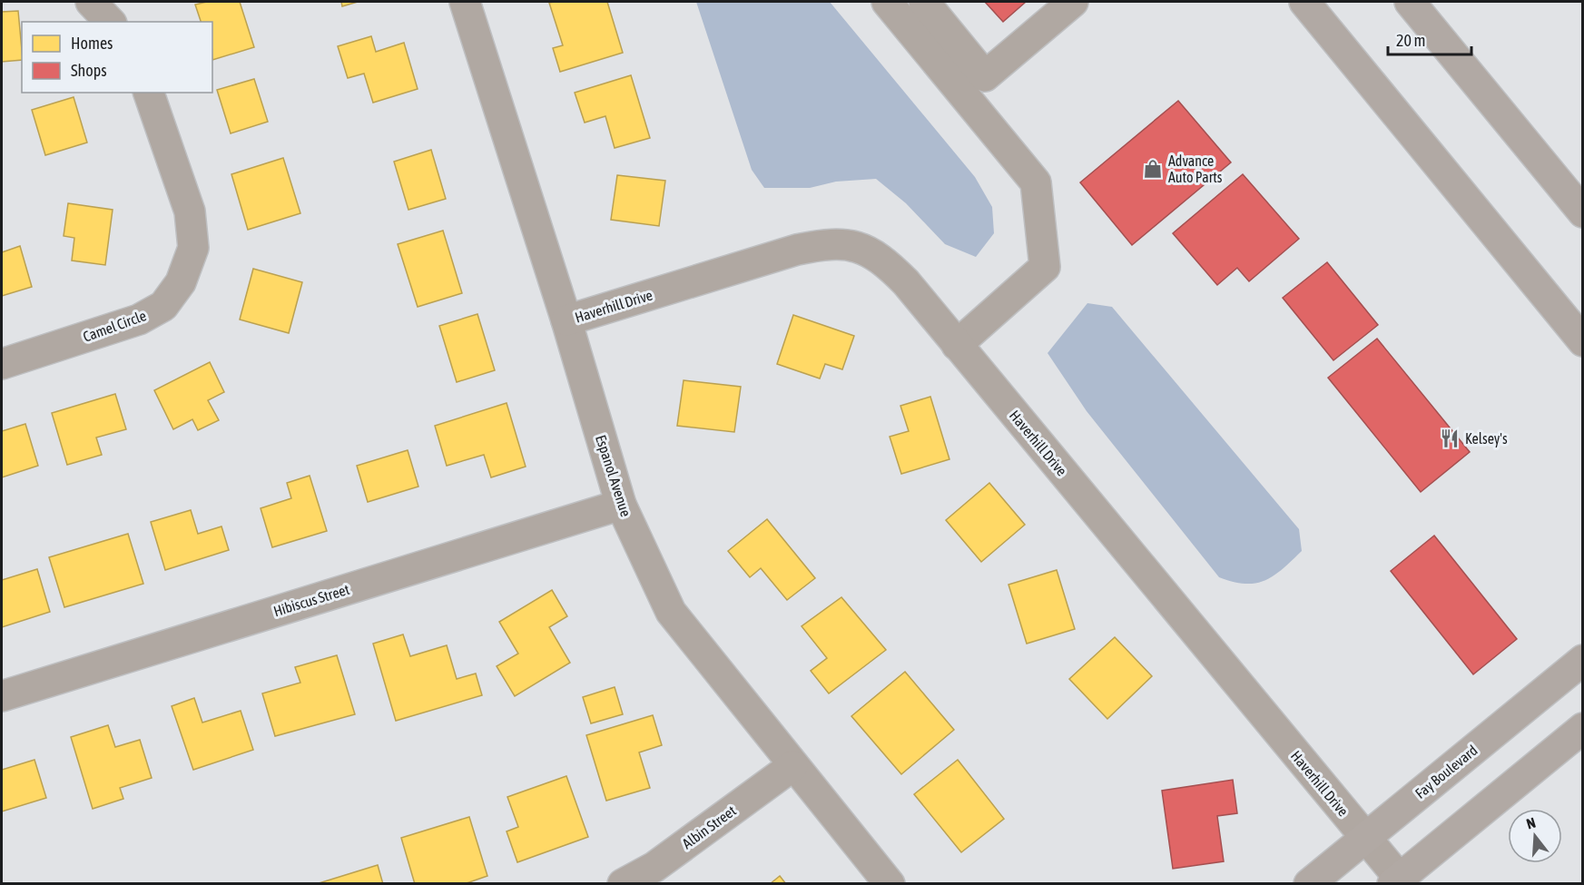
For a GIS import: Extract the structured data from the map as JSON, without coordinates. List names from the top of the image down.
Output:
{
  "streets": {
    "main road": ["Fay Boulevard"],
    "street": [
      "Haverhill Drive",
      "Camel Circle",
      "Espanol Avenue",
      "Hibiscus Street",
      "Albin Street"
    ]
  },
  "crossings": [
    ["Haverhill Drive", "Espanol Avenue"],
    ["Haverhill Drive", "Fay Boulevard"],
    ["Espanol Avenue", "Hibiscus Street"],
    ["Espanol Avenue", "Albin Street"]
  ],
  "places": {
    "shop": ["Advance Auto Parts"],
    "restaurant": ["Kelsey's"]
  },
  "legend": ["Homes", "Shops"],
  "scale_bar": "20 m",
  "north": "top"
}
